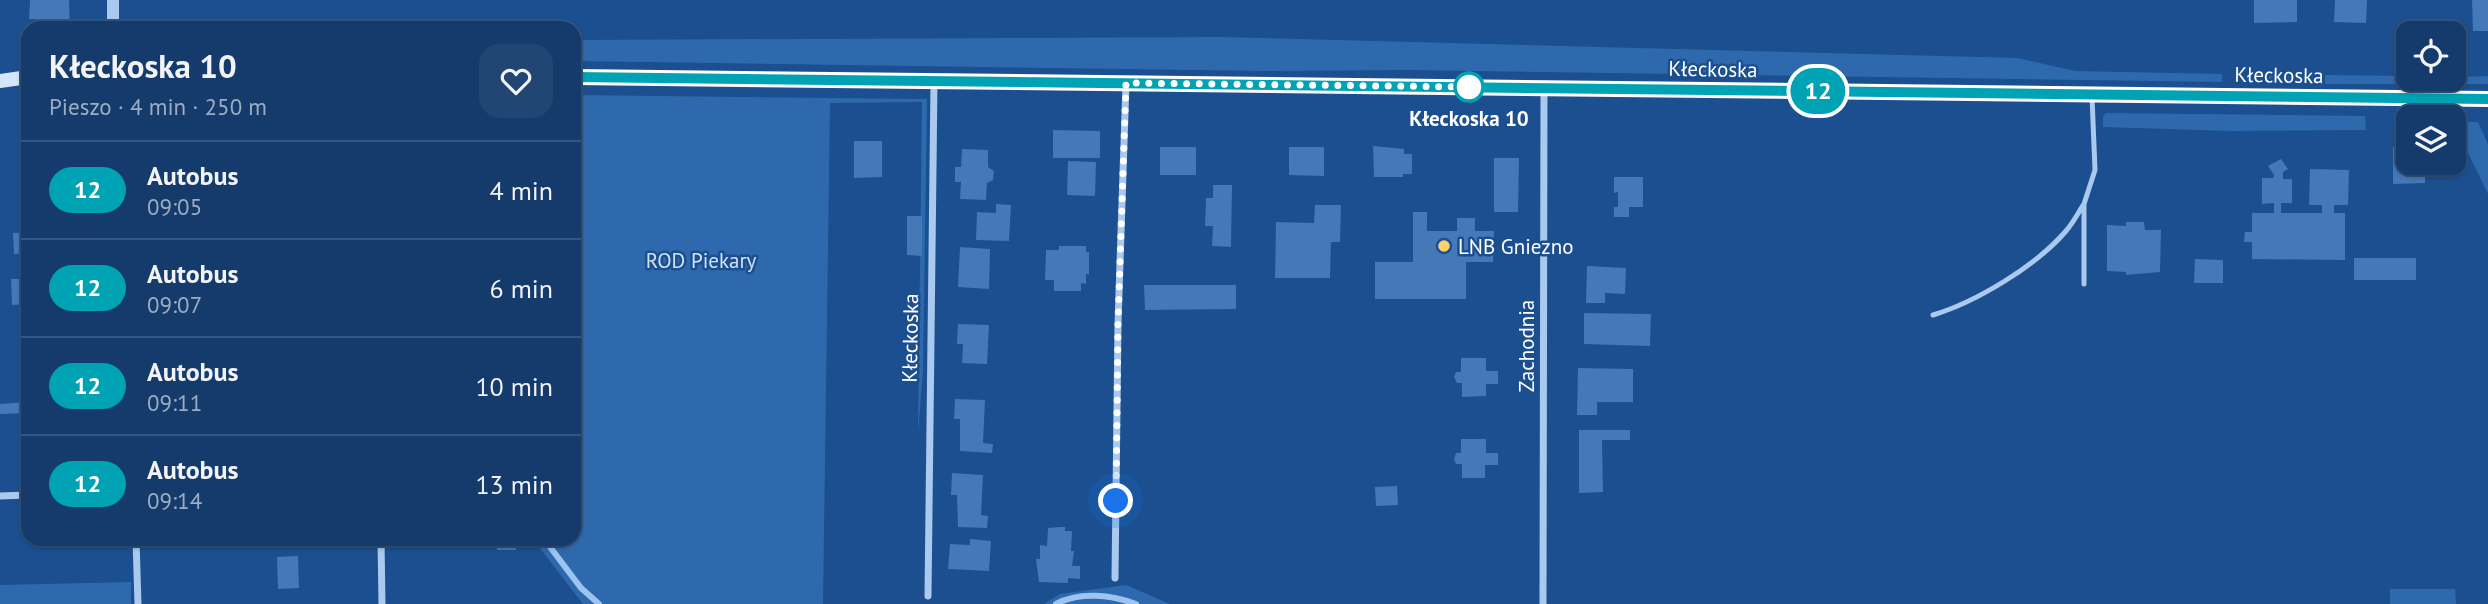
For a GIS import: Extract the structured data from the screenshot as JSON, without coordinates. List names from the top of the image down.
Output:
{
  "streets": {
    "main road": ["Kłeckoska"],
    "street": ["Zachodnia"]
  },
  "crossings": [
    ["Kłeckoska", "Zachodnia"]
  ],
  "parks": ["ROD Piekary"],
  "places": ["Kłeckoska 10", "LNB Gniezno"],
  "lines": ["bus line 12"],
  "page": {
    "on_map": "12",
    "heading": ["Kłeckoska 10", "Pieszo · 4 min · 250 m"],
    "list": [
      {
        "mark": "12",
        "name": "Autobus",
        "note": "09:05",
        "value": "4 min"
      },
      {
        "mark": "12",
        "name": "Autobus",
        "note": "09:07",
        "value": "6 min"
      },
      {
        "mark": "12",
        "name": "Autobus",
        "note": "09:11",
        "value": "10 min"
      },
      {
        "mark": "12",
        "name": "Autobus",
        "note": "09:14",
        "value": "13 min"
      }
    ]
  }
}
